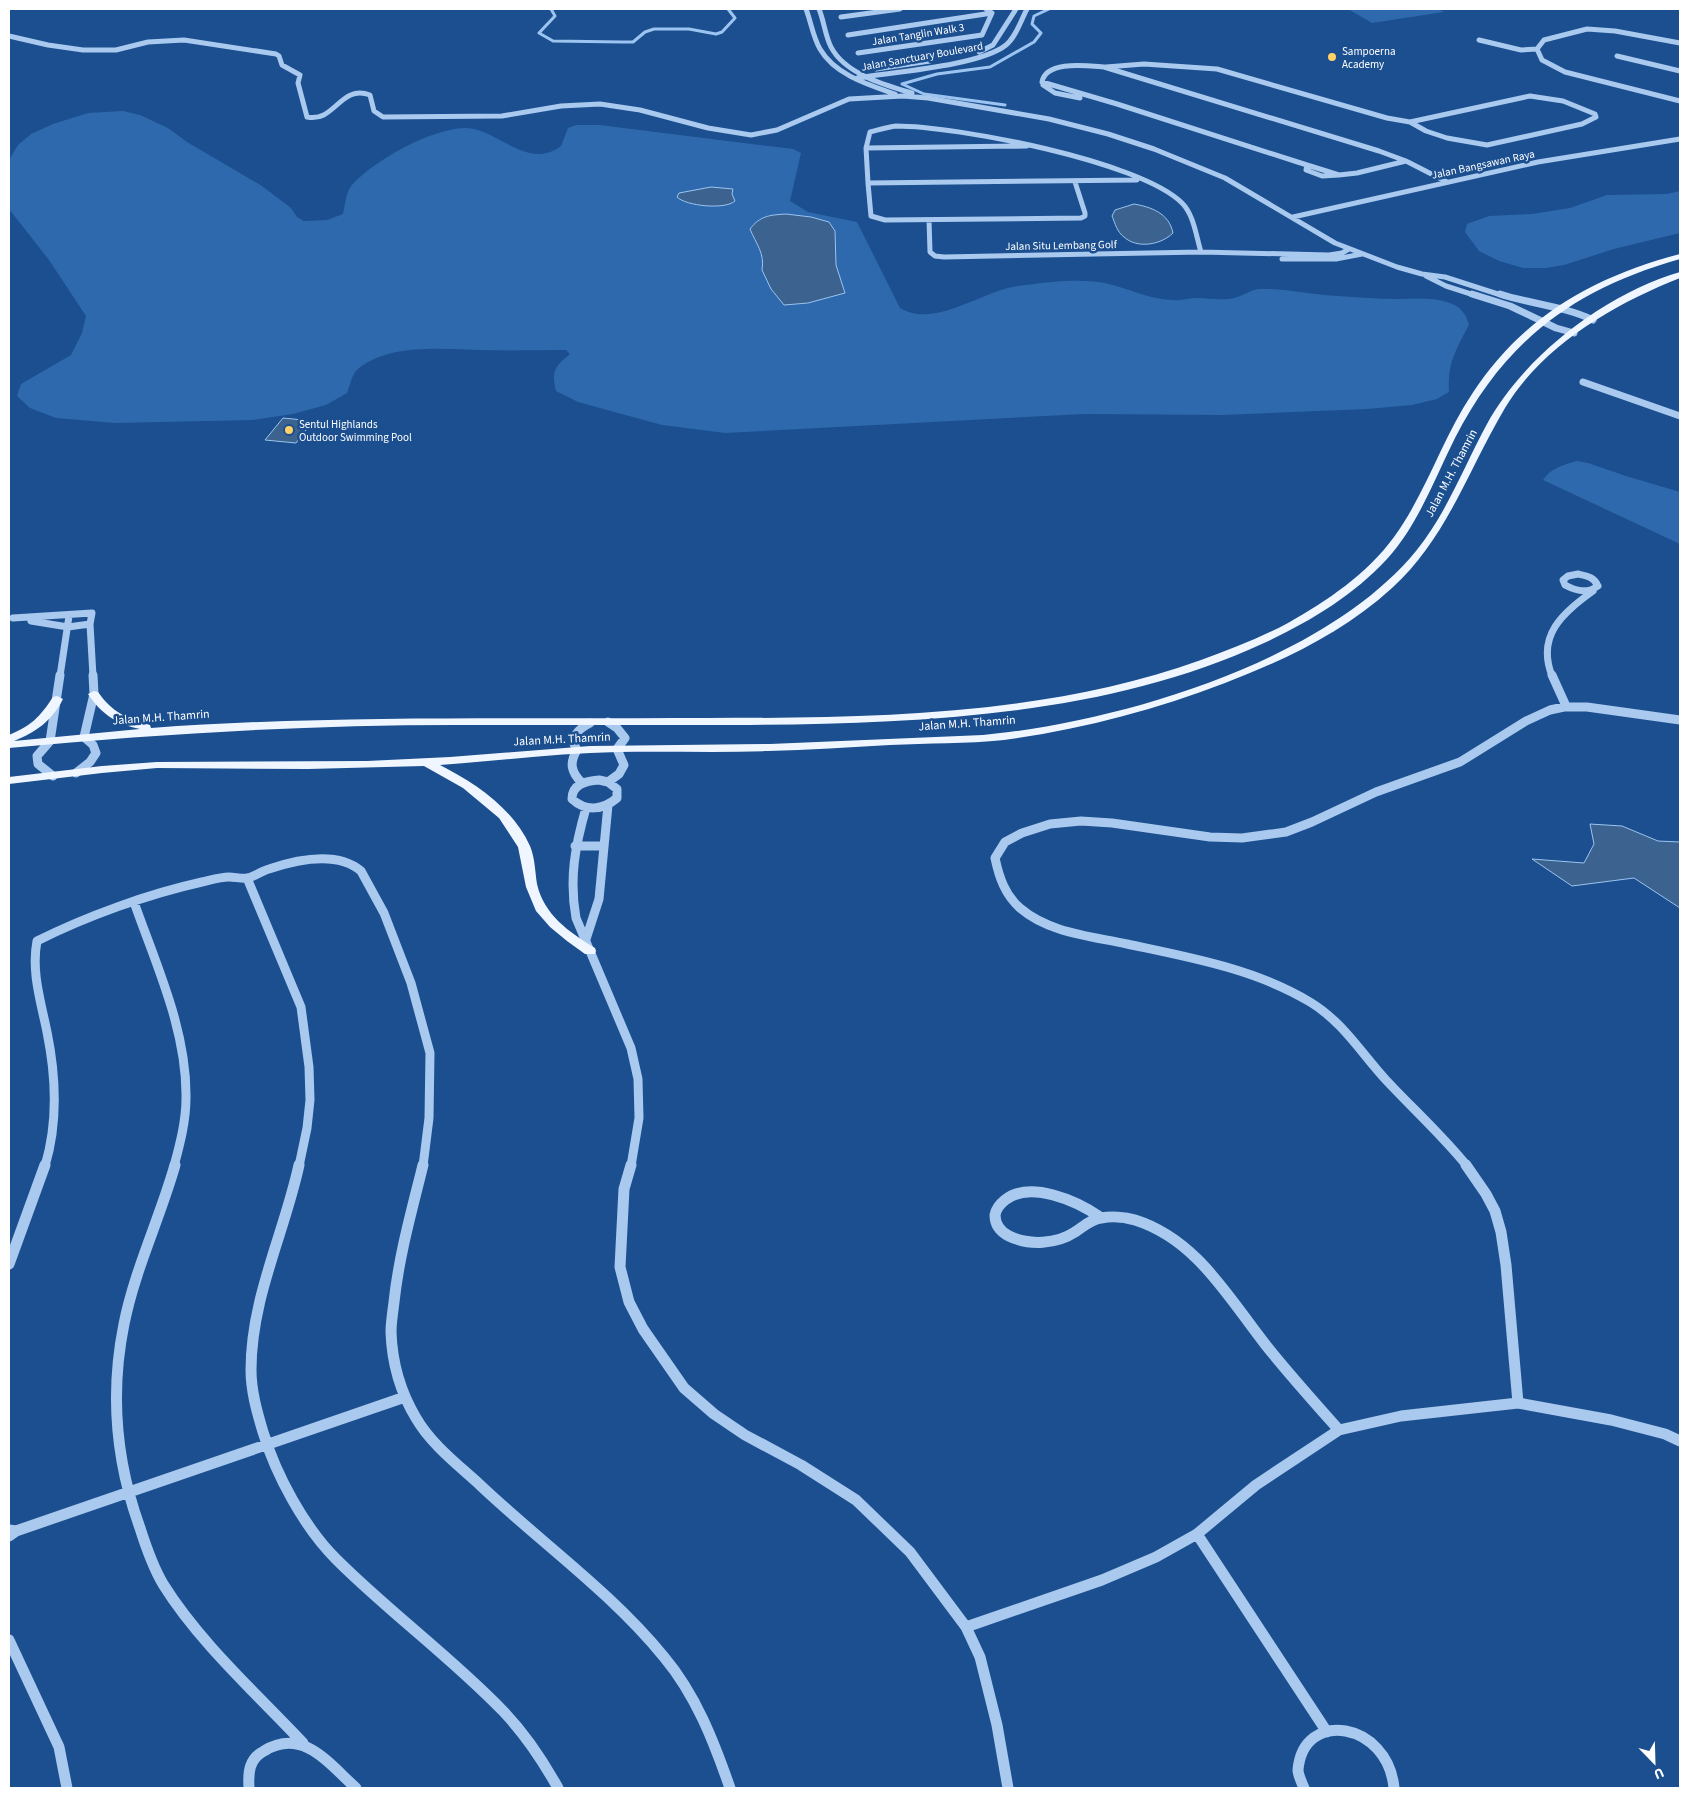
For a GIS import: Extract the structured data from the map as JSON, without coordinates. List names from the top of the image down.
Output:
{
  "streets": {
    "main road": ["Jalan M.H. Thamrin"],
    "street": [
      "Jalan Tanglin Walk 3",
      "Jalan Sanctuary Boulevard",
      "Jalan Bangsawan Raya",
      "Jalan Situ Lembang Golf"
    ]
  },
  "places": ["Sampoerna Academy", "Sentul Highlands Outdoor Swimming Pool"],
  "north": "bottom right"
}
